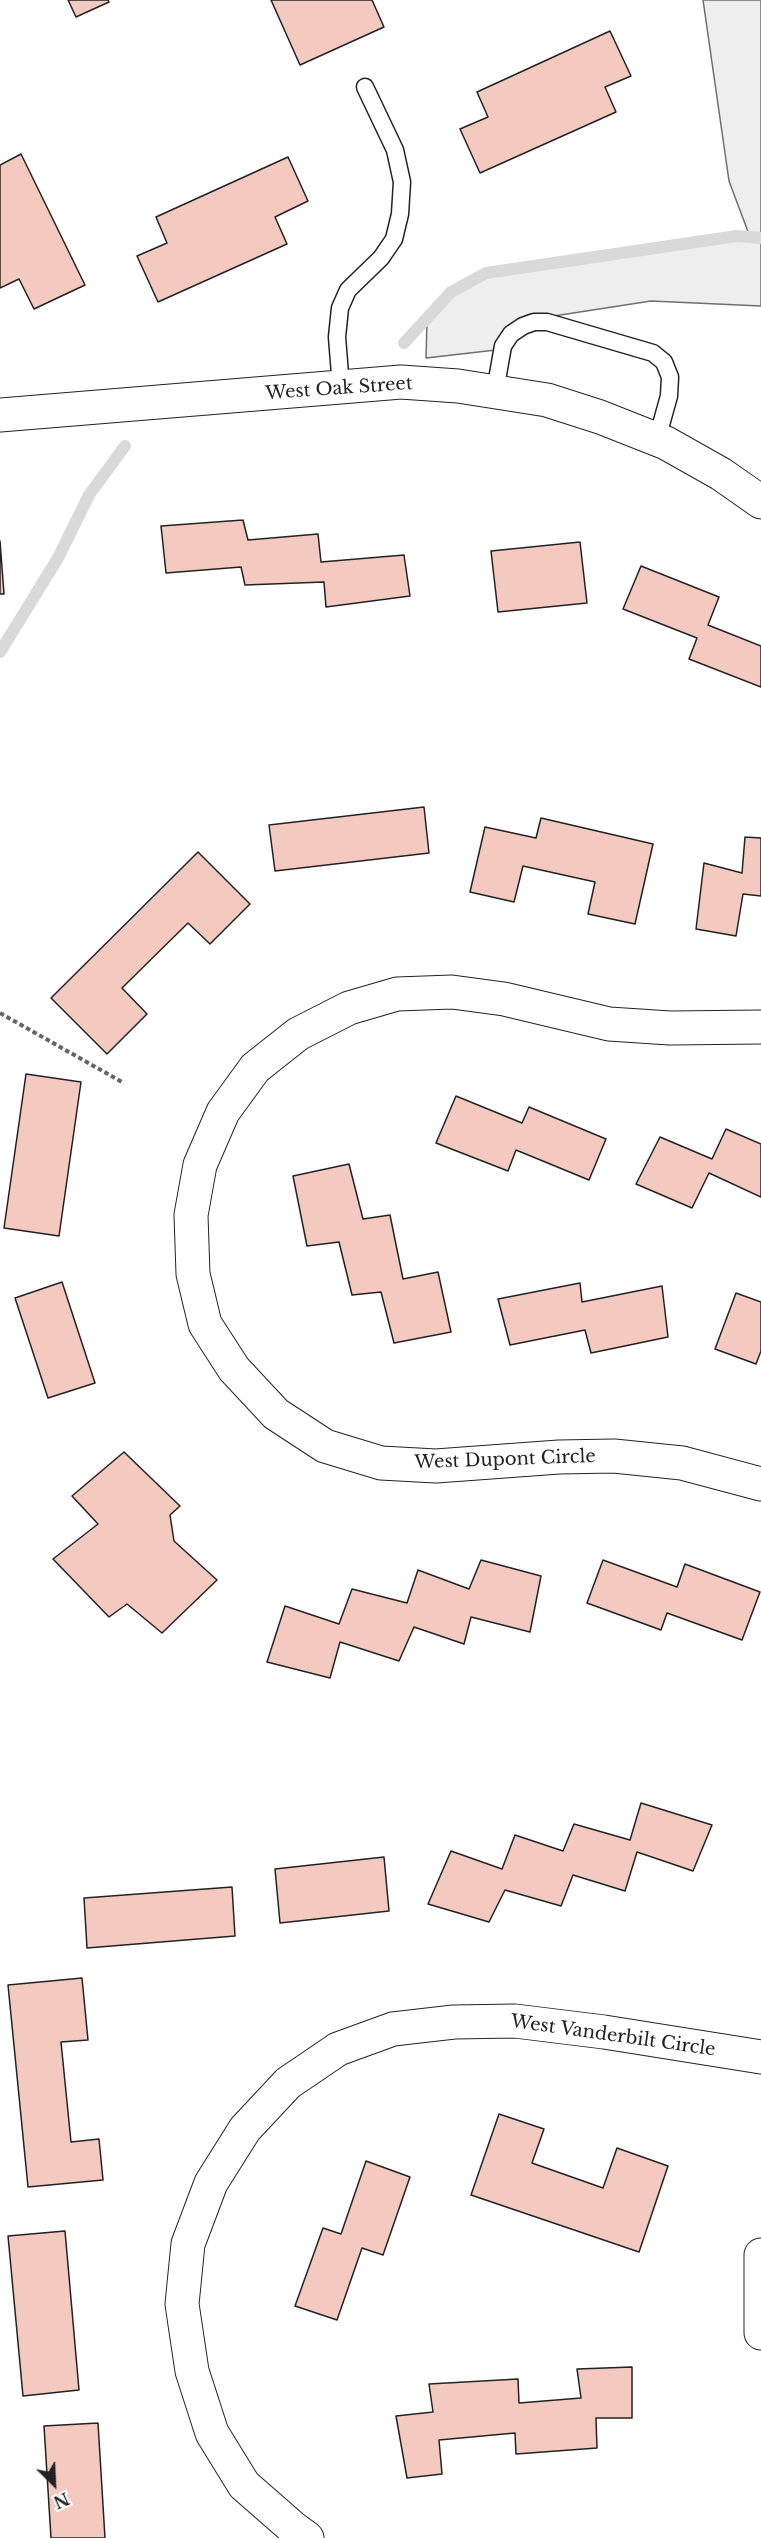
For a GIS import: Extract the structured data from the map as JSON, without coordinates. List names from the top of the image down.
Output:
{
  "streets": {
    "street": ["West Oak Street", "West Dupont Circle", "West Vanderbilt Circle"]
  },
  "north": "bottom right"
}
